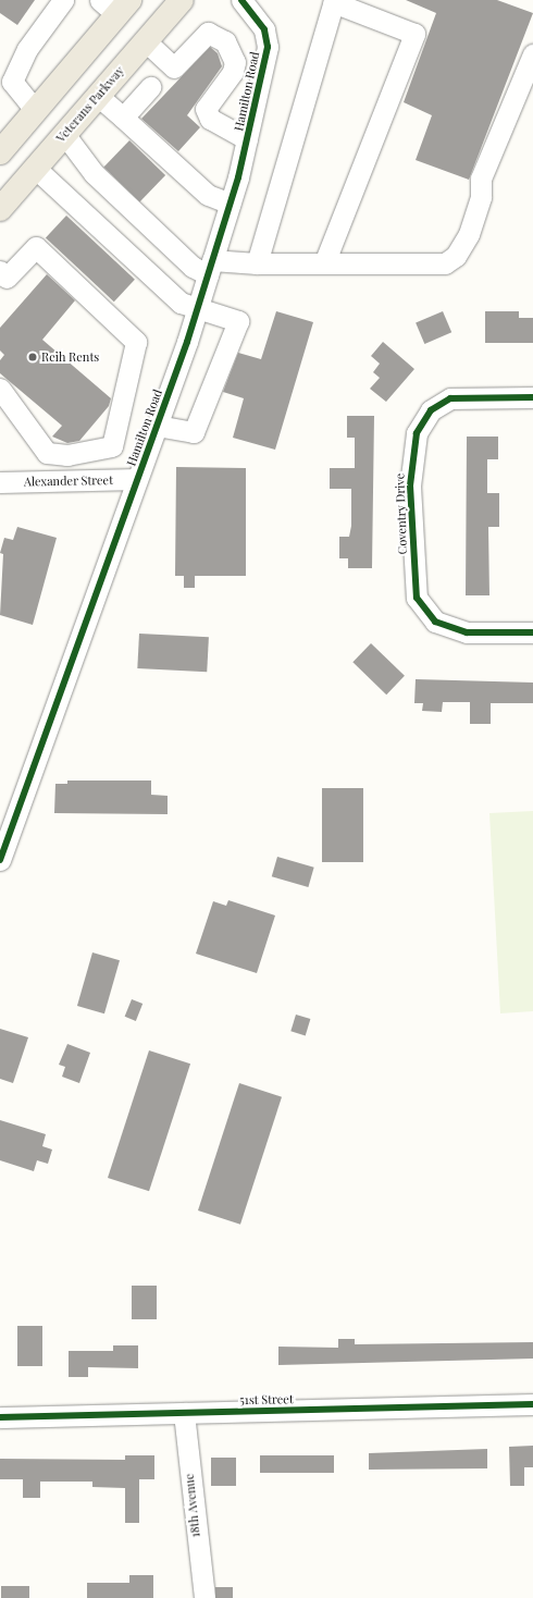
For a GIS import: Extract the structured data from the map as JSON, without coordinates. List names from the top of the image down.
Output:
{
  "streets": {
    "main road": ["Veterans Parkway"],
    "street": [
      "Hamilton Road",
      "Alexander Street",
      "Coventry Drive",
      "51st Street",
      "18th Avenue"
    ]
  },
  "crossings": [
    ["Hamilton Road", "Alexander Street"],
    ["51st Street", "18th Avenue"]
  ],
  "places": ["Reih Rents"]
}
